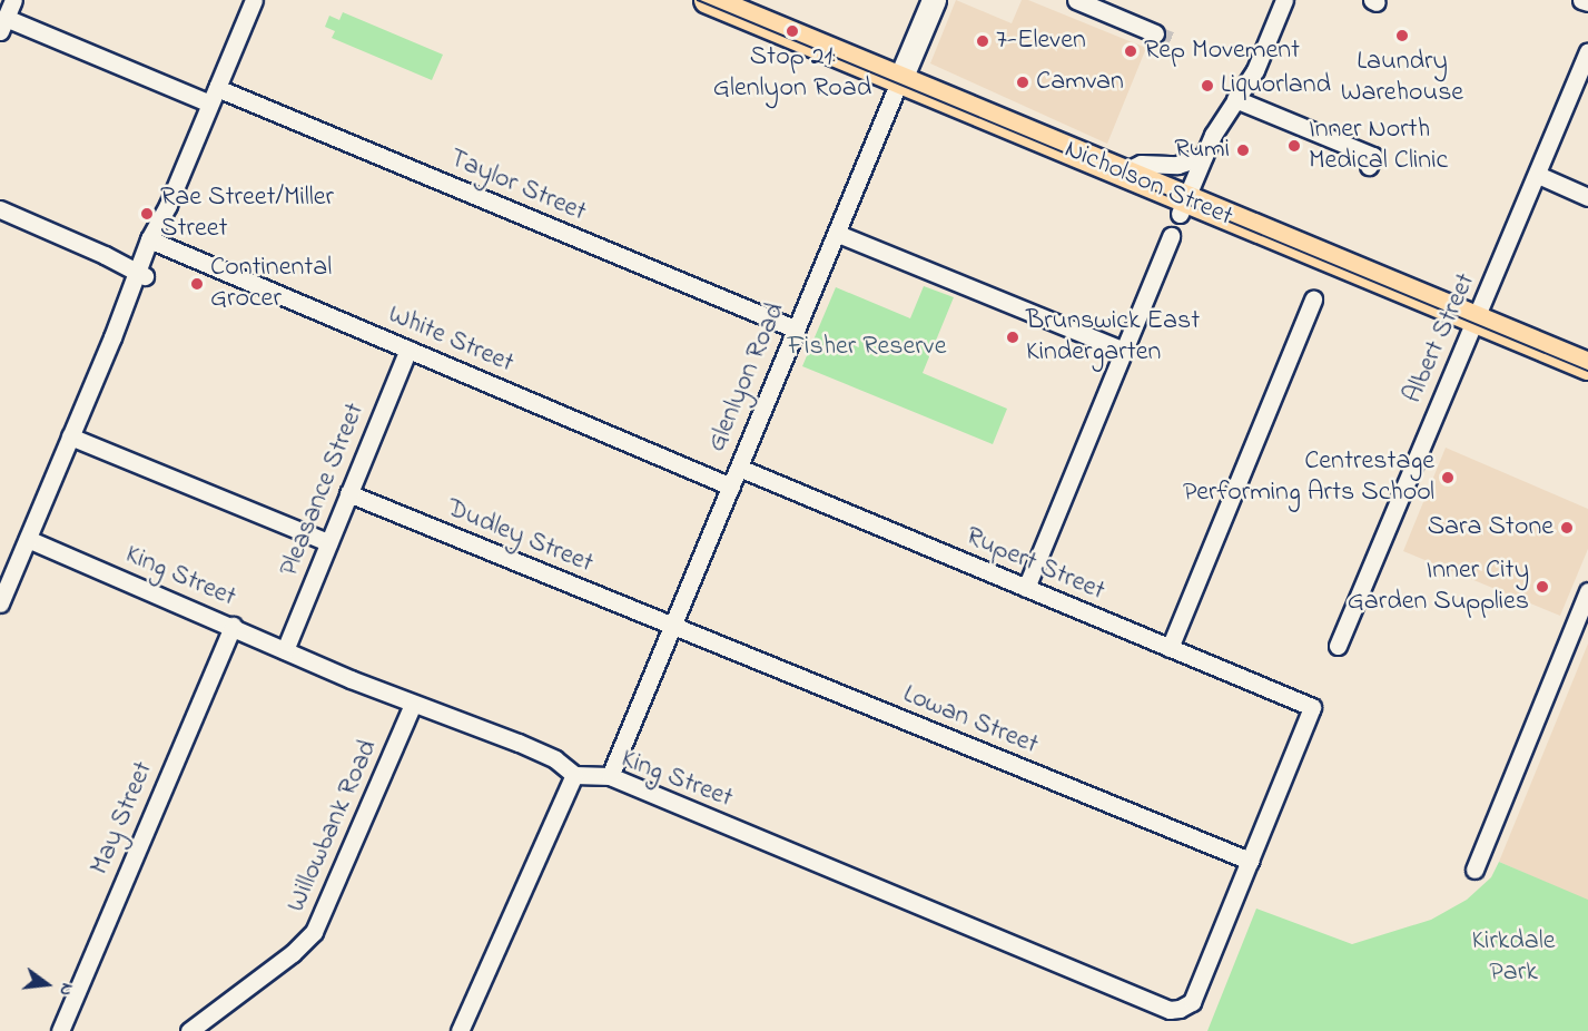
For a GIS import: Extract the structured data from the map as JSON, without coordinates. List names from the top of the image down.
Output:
{
  "streets": {
    "main road": ["Nicholson Street"],
    "street": [
      "Taylor Street",
      "Albert Street",
      "White Street",
      "Glenlyon Road",
      "Pleasance Street",
      "Dudley Street",
      "Rupert Street",
      "King Street",
      "Lowan Street",
      "May Street",
      "Willowbank Road"
    ]
  },
  "crossings": [
    ["Nicholson Street", "Albert Street"],
    ["Nicholson Street", "Glenlyon Road"],
    ["Taylor Street", "Glenlyon Road"],
    ["White Street", "Glenlyon Road"],
    ["White Street", "Pleasance Street"],
    ["Glenlyon Road", "Dudley Street"],
    ["Glenlyon Road", "Rupert Street"],
    ["Glenlyon Road", "King Street"],
    ["Glenlyon Road", "Lowan Street"],
    ["Pleasance Street", "Dudley Street"],
    ["Pleasance Street", "King Street"],
    ["Dudley Street", "Lowan Street"],
    ["Rupert Street", "King Street"],
    ["Rupert Street", "Lowan Street"],
    ["King Street", "Lowan Street"],
    ["King Street", "May Street"],
    ["King Street", "Willowbank Road"]
  ],
  "parks": ["Fisher Reserve", "Kirkdale Park"],
  "places": [
    "Stop 21: Glenlyon Road",
    "Laundry Warehouse",
    "7-Eleven",
    "Rep Movement",
    "Camvan",
    "Liquorland",
    "Inner North Medical Clinic",
    "Rumi",
    "Rae Street/Miller Street",
    "Continental Grocer",
    "Brunswick East Kindergarten",
    "Centrestage Performing Arts School",
    "Sara Stone",
    "Inner City Garden Supplies"
  ],
  "north": "right"
}
